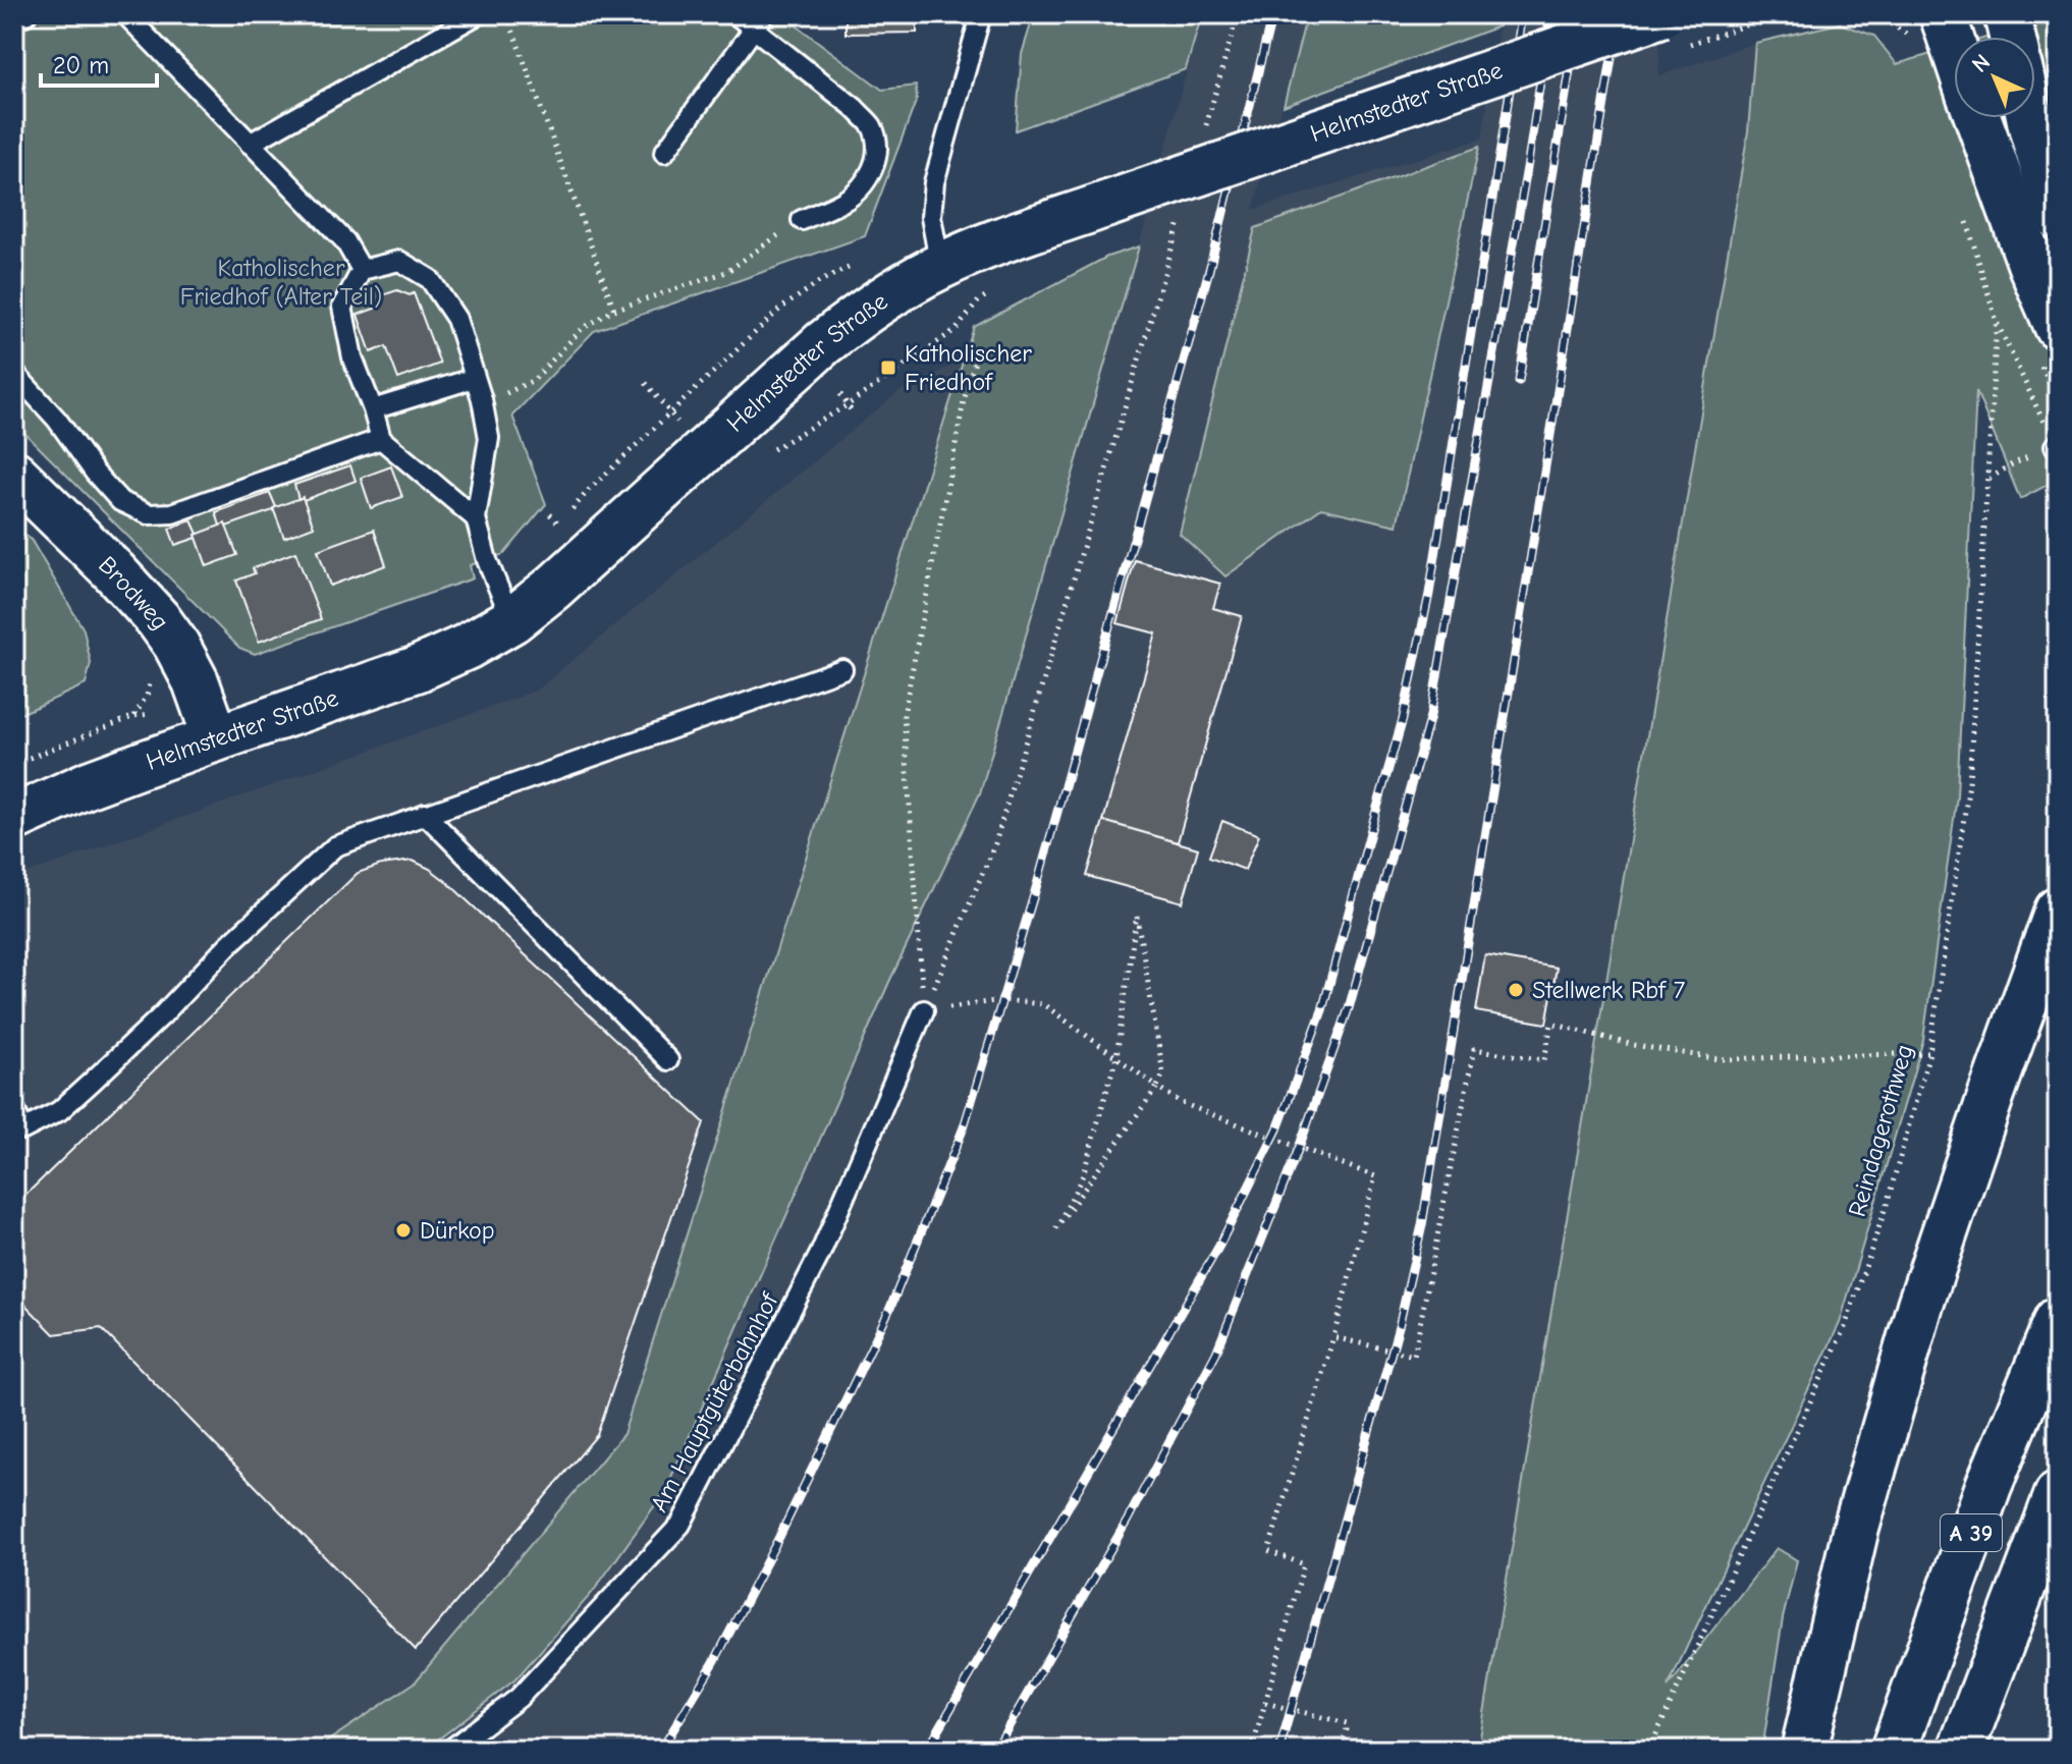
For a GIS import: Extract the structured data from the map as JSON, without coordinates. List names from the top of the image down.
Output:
{
  "streets": {
    "main road": ["Helmstedter Straße", "Brodweg", "A 39"],
    "lane": ["Am Hauptgüterbahnhof"],
    "path": ["Reindagerothweg"]
  },
  "crossings": [
    ["Helmstedter Straße", "Brodweg"]
  ],
  "parks": ["Katholischer Friedhof (Alter Teil)"],
  "places": {
    "transit": ["Katholischer Friedhof"],
    "other": ["Stellwerk Rbf 7", "Dürkop"]
  },
  "scale_bar": "20 m",
  "north": "top left"
}
